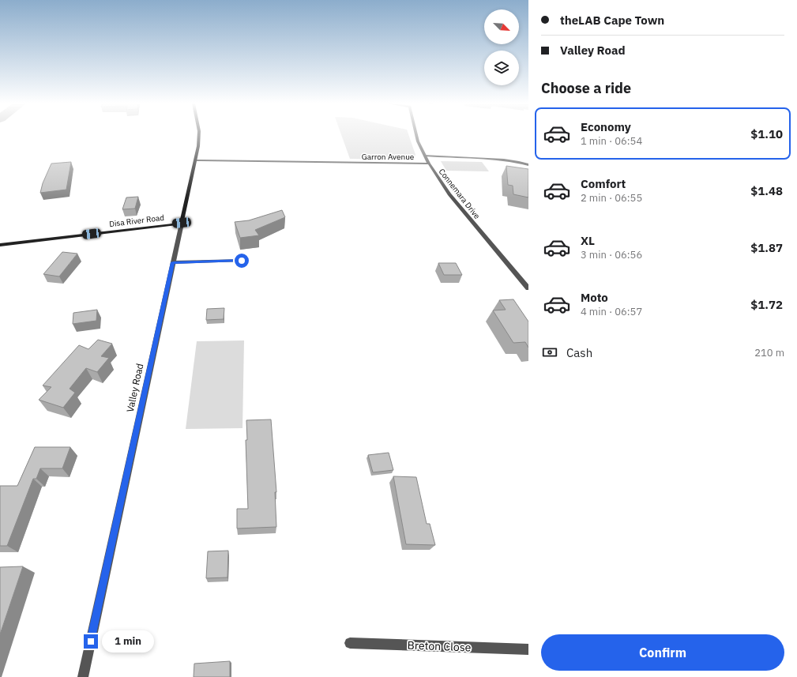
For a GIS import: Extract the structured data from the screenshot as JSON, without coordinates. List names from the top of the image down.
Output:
{
  "streets": {
    "street": [
      "Garron Avenue",
      "Connemara Drive",
      "Disa River Road",
      "Valley Road",
      "Breton Close"
    ]
  },
  "crossings": [
    ["Garron Avenue", "Connemara Drive"],
    ["Garron Avenue", "Valley Road"],
    ["Disa River Road", "Valley Road"]
  ],
  "north": "bottom right",
  "page": {
    "banner": ["theLAB Cape Town", "Valley Road"],
    "heading": "Choose a ride",
    "list": [
      {
        "name": "Economy",
        "note": "1 min · 06:54",
        "value": "$1.10"
      },
      {
        "name": "Comfort",
        "note": "2 min · 06:55",
        "value": "$1.48"
      },
      {
        "name": "XL",
        "note": "3 min · 06:56",
        "value": "$1.87"
      },
      {
        "name": "Moto",
        "note": "4 min · 06:57",
        "value": "$1.72"
      }
    ],
    "pay": ["Cash", "210 m"],
    "buttons": "Confirm",
    "bubble": "1 min"
  }
}
